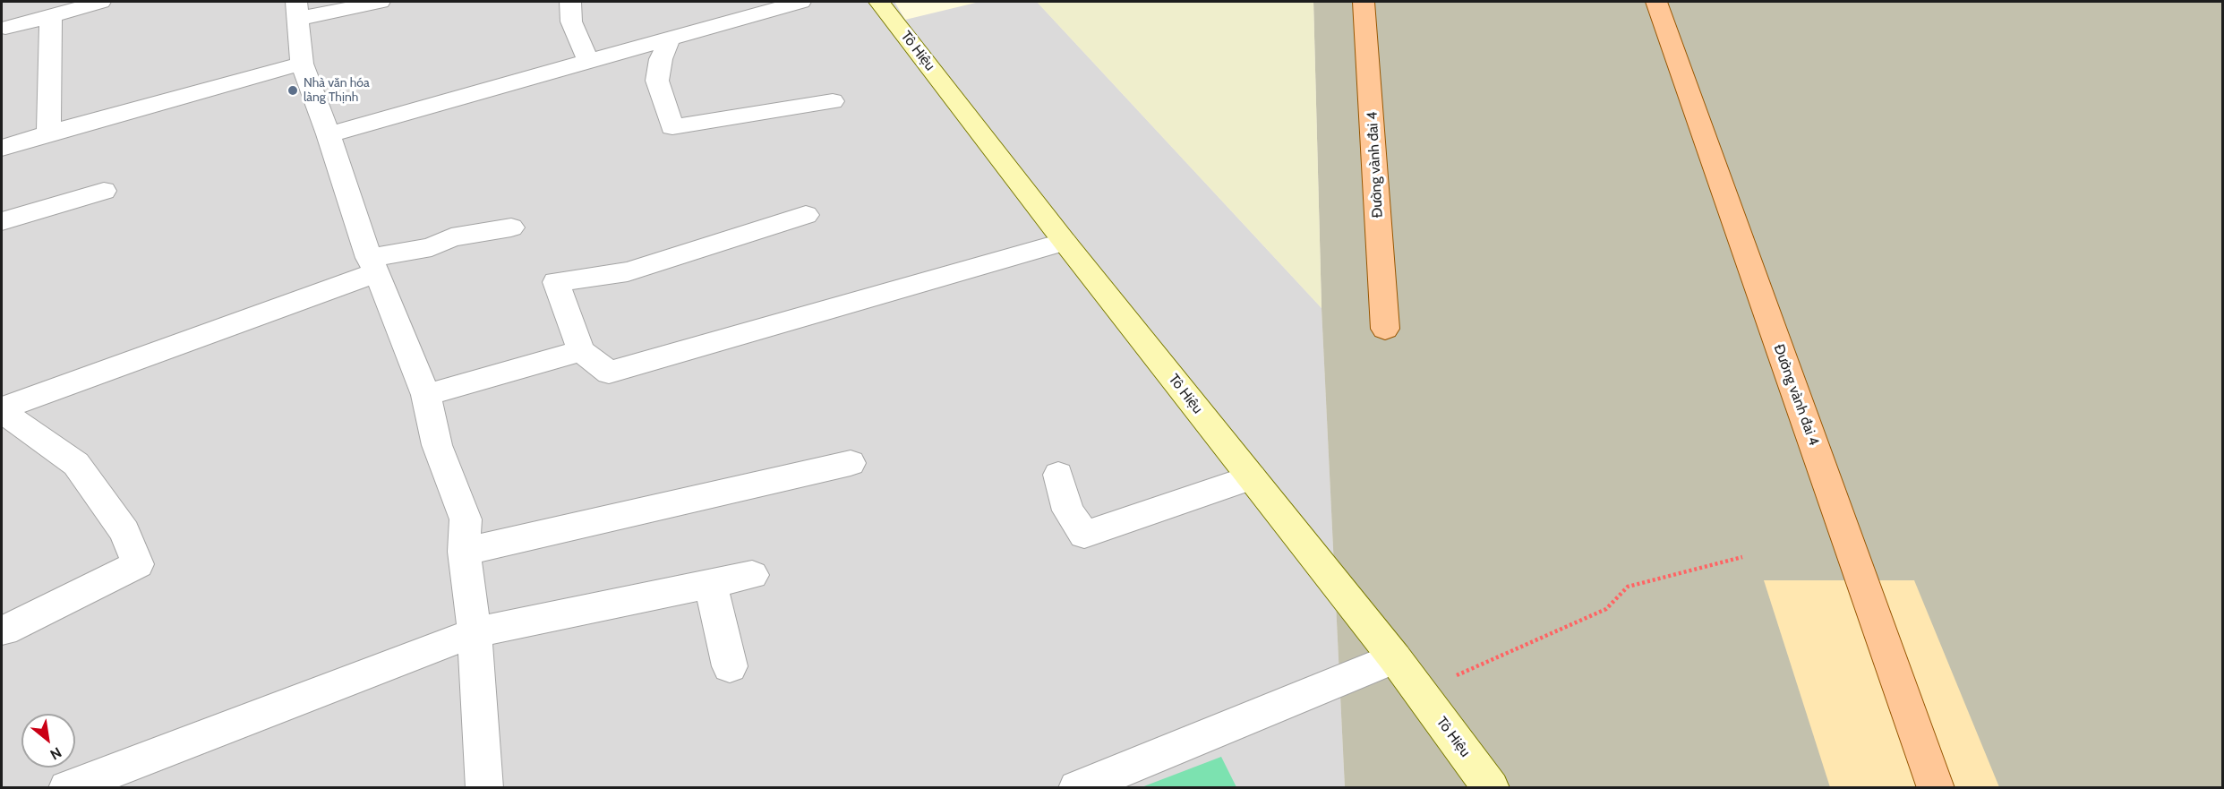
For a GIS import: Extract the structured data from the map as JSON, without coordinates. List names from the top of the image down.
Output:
{
  "streets": {
    "main road": ["Tô Hiệu", "Đường vành đai 4"]
  },
  "places": ["Nhà văn hóa làng Thịnh"],
  "north": "bottom right"
}
